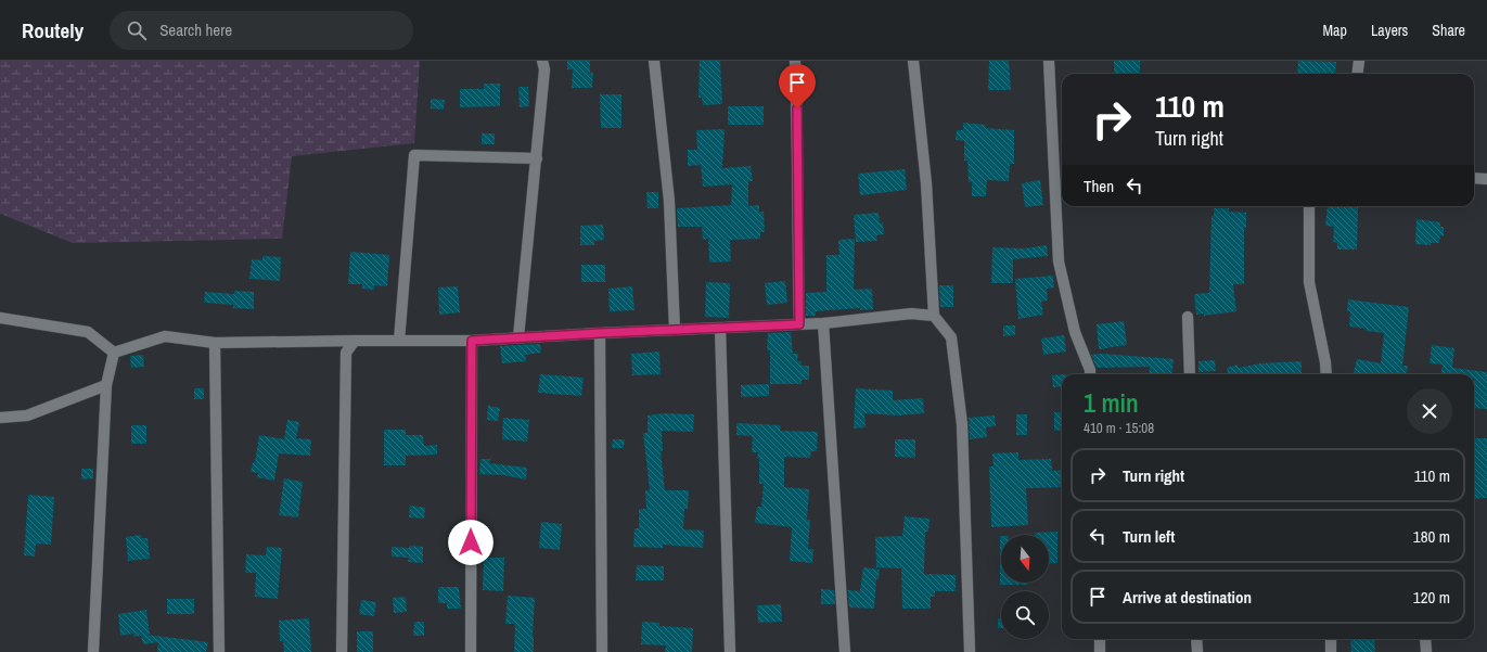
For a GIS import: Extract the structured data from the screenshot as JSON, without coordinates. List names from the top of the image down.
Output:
{
  "north": "bottom",
  "page": {
    "header": "Routely",
    "search": "Search here",
    "nav": ["Map", "Layers", "Share"],
    "turn": ["110 m", "Turn right"],
    "then": "Then",
    "heading": ["1 min", "410 m · 15:08"],
    "list": [
      {
        "name": "Turn right",
        "value": "110 m"
      },
      {
        "name": "Turn left",
        "value": "180 m"
      },
      {
        "name": "Arrive at destination",
        "value": "120 m"
      }
    ]
  }
}
